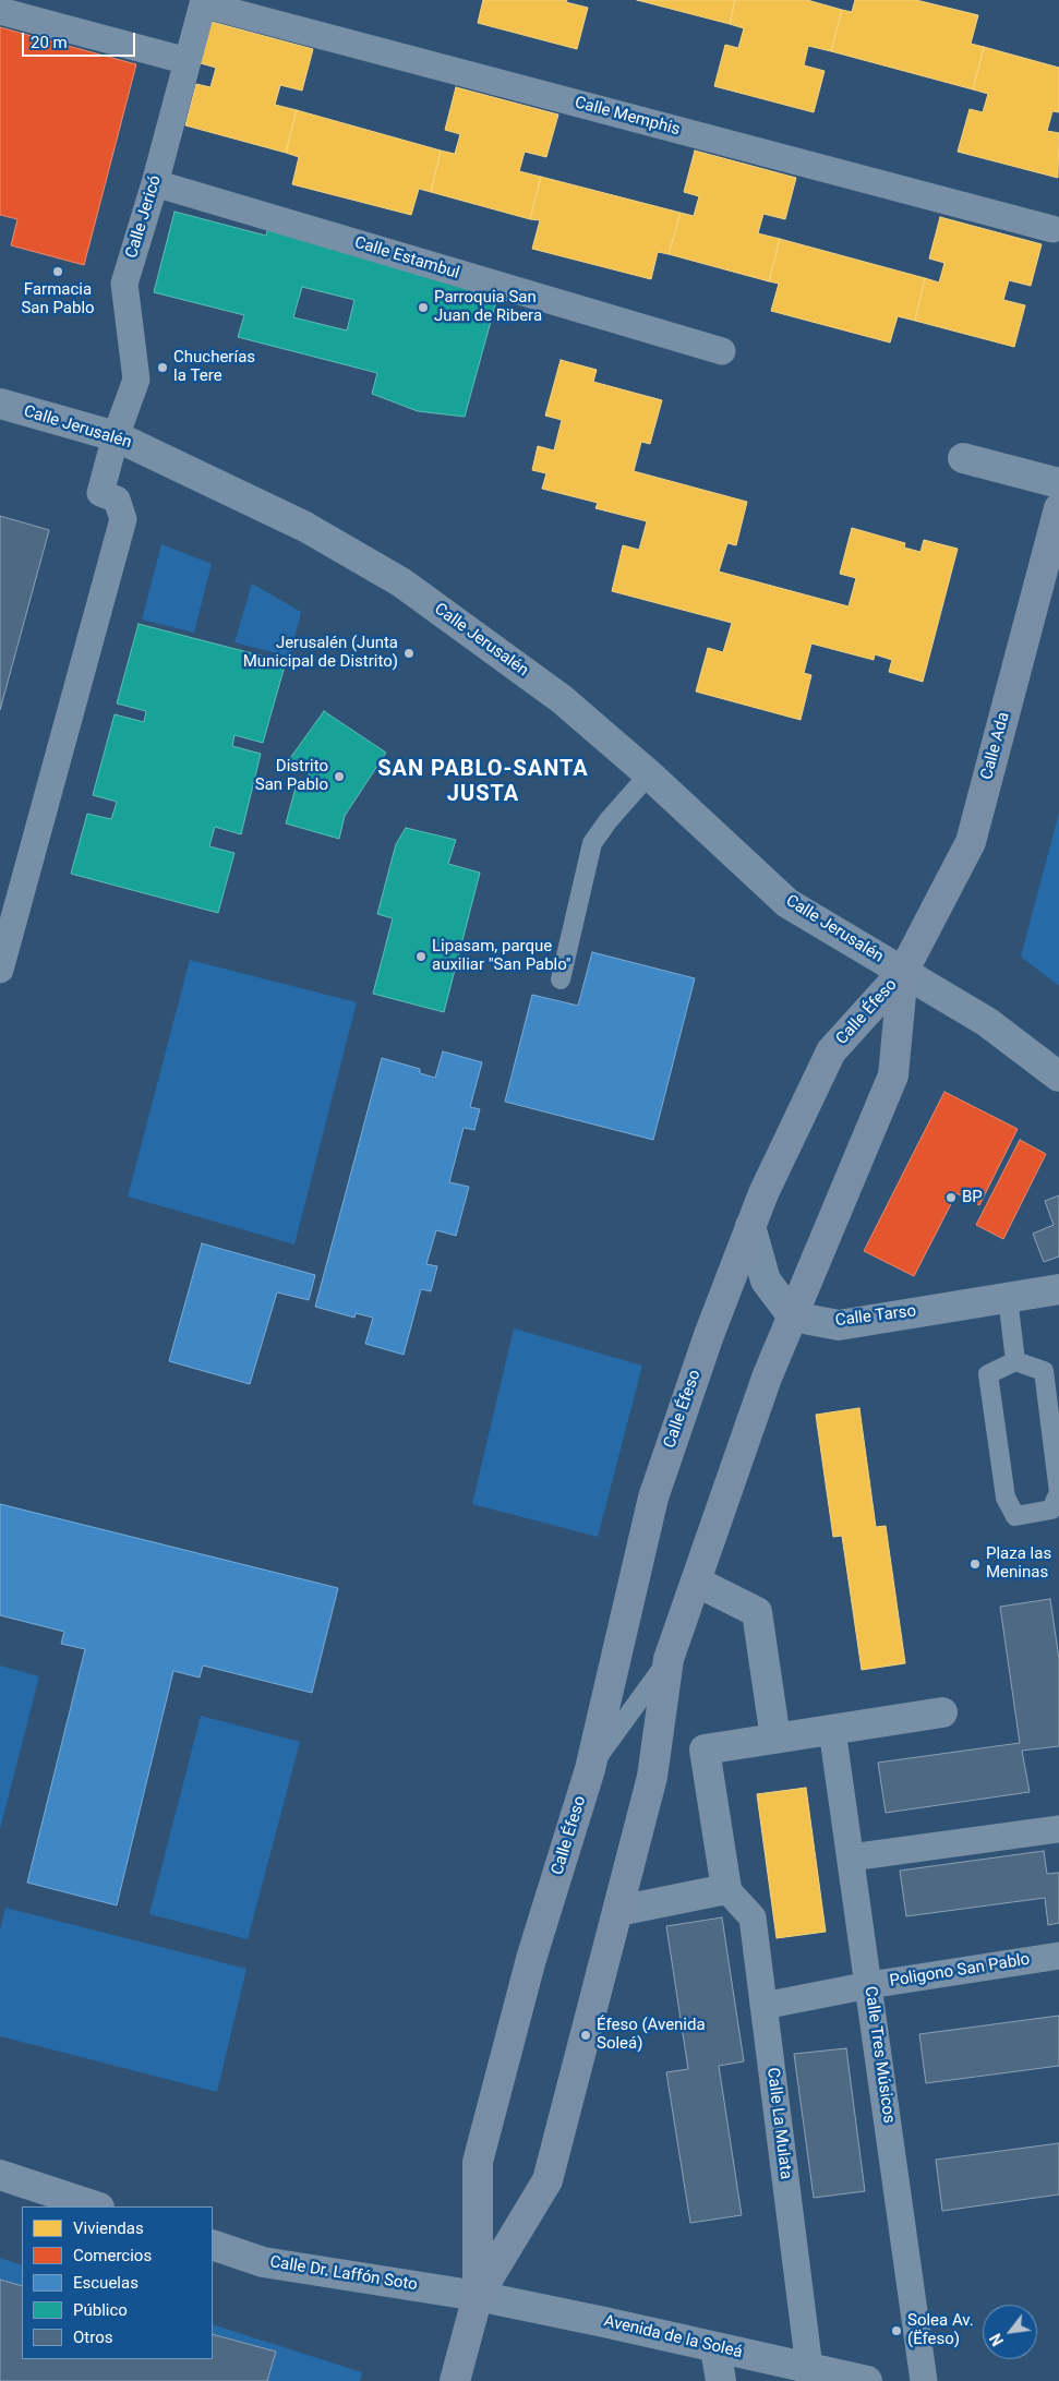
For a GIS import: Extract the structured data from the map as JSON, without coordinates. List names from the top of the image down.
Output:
{
  "streets": {
    "main road": ["Calle Ada", "Calle Éfeso"],
    "street": [
      "Calle Memphis",
      "Calle Jericó",
      "Calle Estambul",
      "Calle Jerusalén",
      "Calle Tarso",
      "Poligono San Pablo",
      "Calle Tres Músicos",
      "Calle La Mulata",
      "Calle Dr. Laffón Soto",
      "Avenida de la Soleá"
    ]
  },
  "crossings": [
    ["Calle Memphis", "Calle Jericó"],
    ["Calle Jericó", "Calle Estambul"],
    ["Calle Jericó", "Calle Jerusalén"],
    ["Calle Jerusalén", "Calle Ada"],
    ["Calle Jerusalén", "Calle Éfeso"],
    ["Calle Ada", "Calle Éfeso"],
    ["Calle Éfeso", "Calle Tarso"],
    ["Calle Éfeso", "Calle Dr. Laffón Soto"],
    ["Calle Éfeso", "Avenida de la Soleá"],
    ["Poligono San Pablo", "Calle Tres Músicos"],
    ["Poligono San Pablo", "Calle La Mulata"],
    ["Calle La Mulata", "Avenida de la Soleá"],
    ["Calle Dr. Laffón Soto", "Avenida de la Soleá"]
  ],
  "districts": ["SAN PABLO-SANTA JUSTA"],
  "places": [
    "Farmacia San Pablo",
    "Parroquia San Juan de Ribera",
    "Chucherías la Tere",
    "Jerusalén (Junta Municipal de Distrito)",
    "Distrito San Pablo",
    "Lipasam, parque auxiliar \"San Pablo\"",
    "BP",
    "Plaza las Meninas",
    "Éfeso (Avenida Soleá)",
    "Solea Av. (Ëfeso)"
  ],
  "legend": [
    "Viviendas",
    "Comercios",
    "Escuelas",
    "Público",
    "Otros"
  ],
  "scale_bar": "20 m",
  "north": "bottom left"
}
